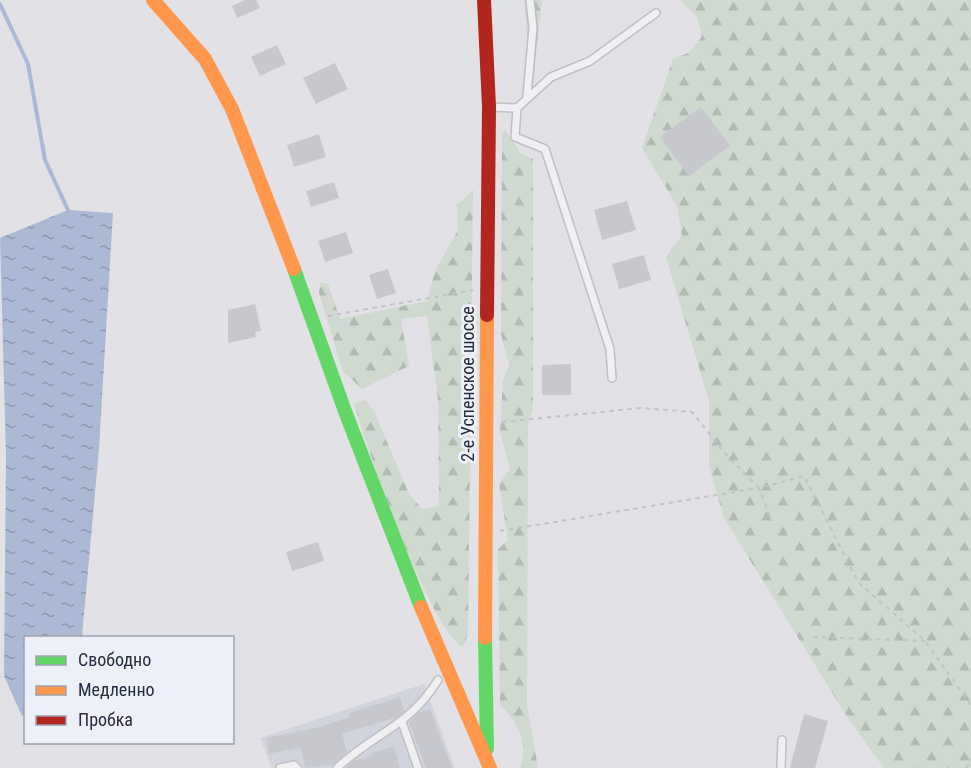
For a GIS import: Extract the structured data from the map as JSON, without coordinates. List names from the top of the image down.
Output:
{
  "streets": {
    "street": ["2-е Успенское шоссе"]
  },
  "legend": ["Свободно", "Медленно", "Пробка"]
}
